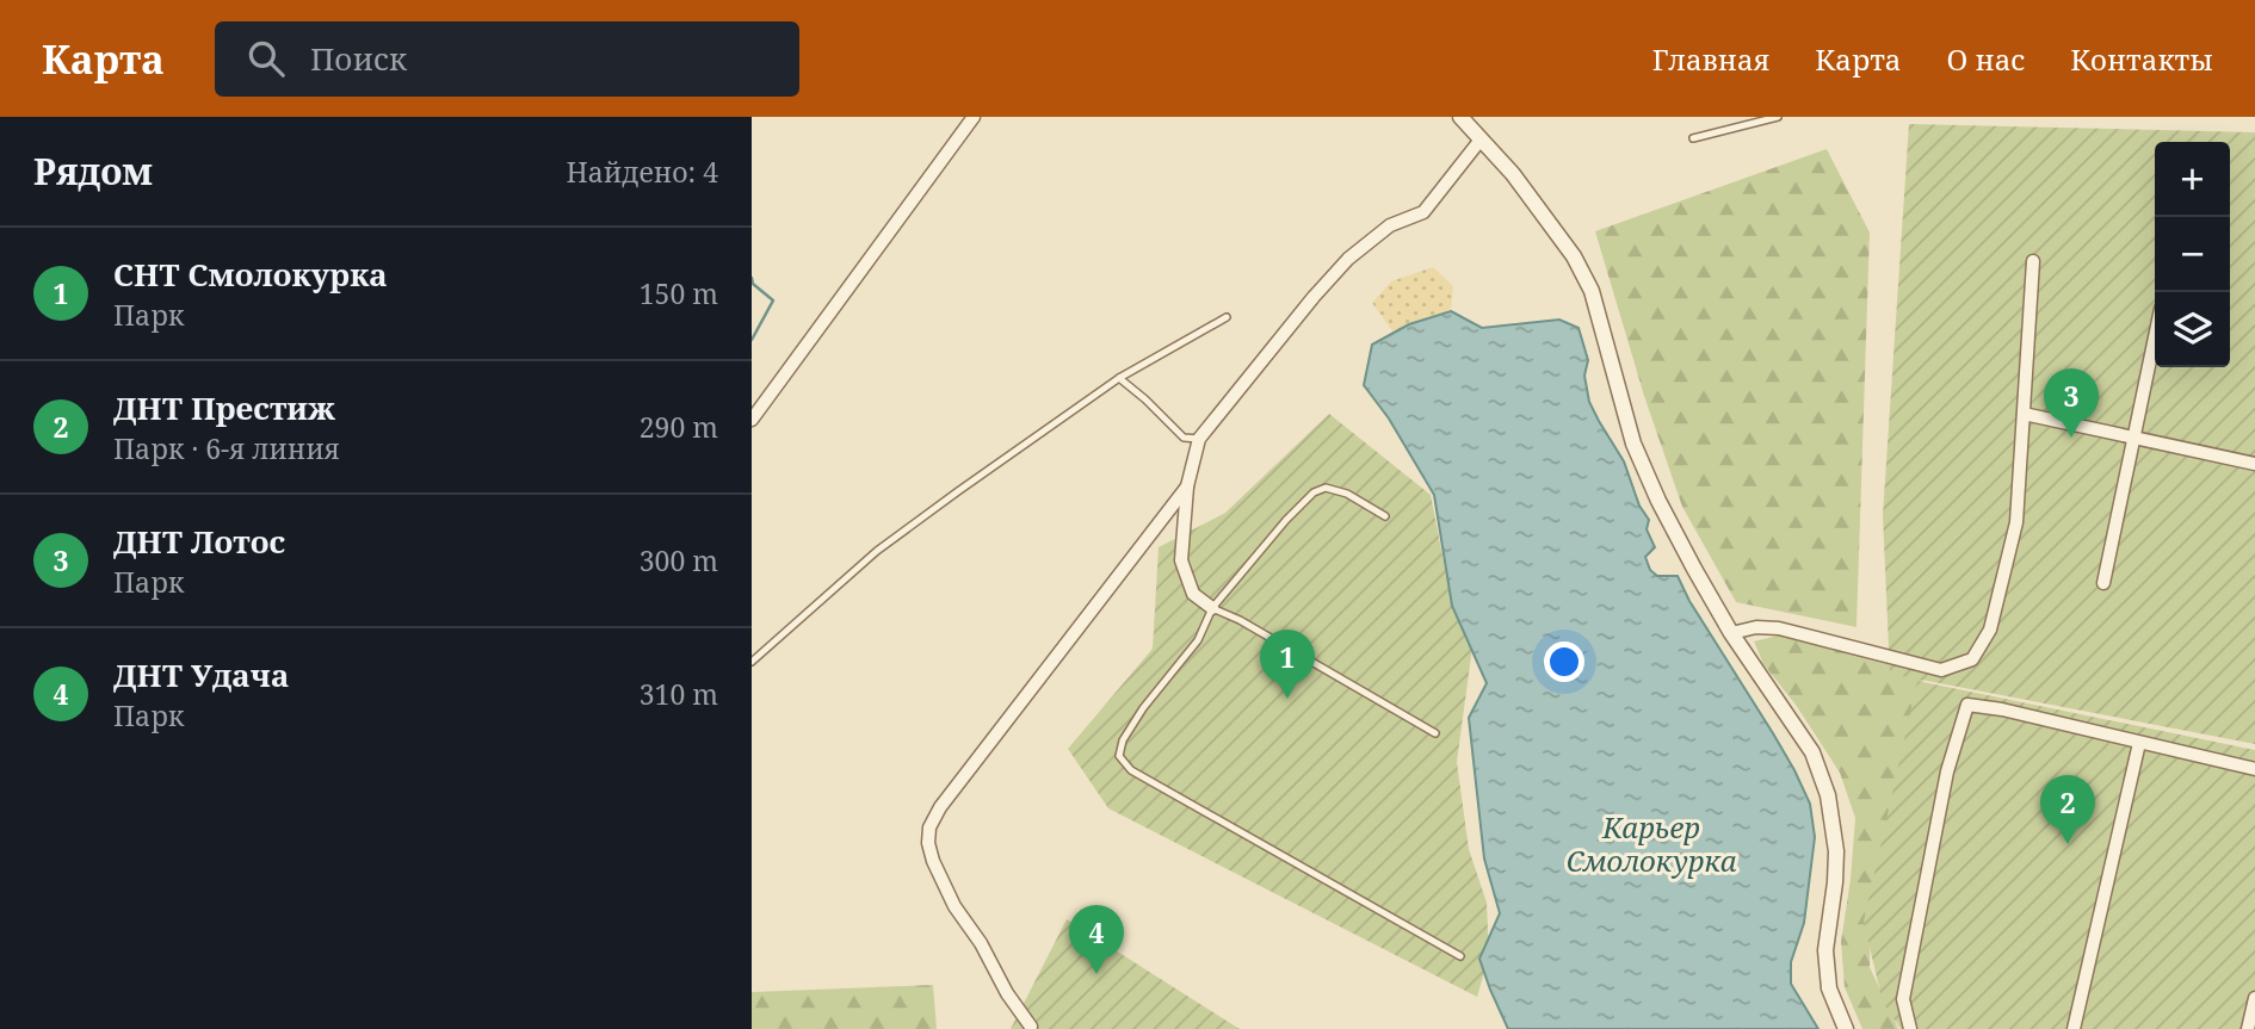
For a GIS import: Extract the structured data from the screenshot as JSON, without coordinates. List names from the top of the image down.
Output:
{
  "water": ["Карьер Смолокурка"],
  "page": {
    "header": "Карта",
    "search": "Поиск",
    "nav": [
      "Главная",
      "Карта",
      "О нас",
      "Контакты"
    ],
    "heading": ["Рядом", "Найдено: 4"],
    "map_buttons": ["+", "−"],
    "list": [
      {
        "mark": "1",
        "name": "СНТ Смолокурка",
        "note": "Парк",
        "value": "150 m"
      },
      {
        "mark": "2",
        "name": "ДНТ Престиж",
        "note": "Парк · 6-я линия",
        "value": "290 m"
      },
      {
        "mark": "3",
        "name": "ДНТ Лотос",
        "note": "Парк",
        "value": "300 m"
      },
      {
        "mark": "4",
        "name": "ДНТ Удача",
        "note": "Парк",
        "value": "310 m"
      }
    ],
    "pins": [
      "3",
      "1",
      "2",
      "4"
    ]
  }
}
